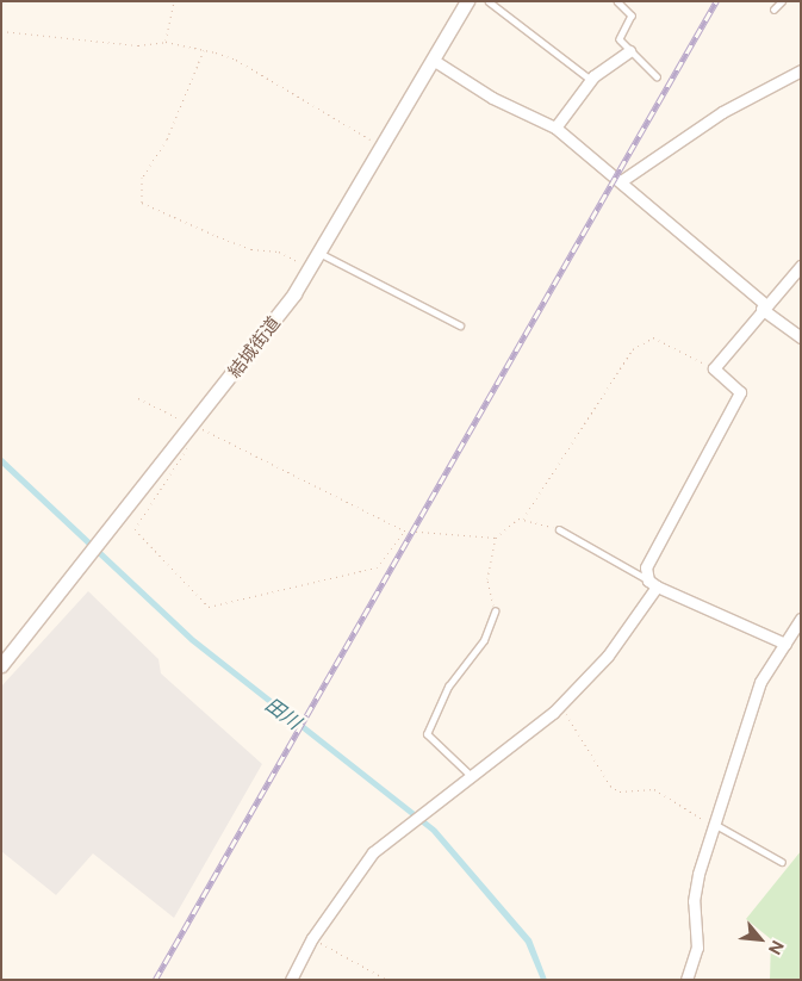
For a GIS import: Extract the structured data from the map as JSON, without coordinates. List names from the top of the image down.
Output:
{
  "streets": {
    "street": ["結城街道"]
  },
  "water": ["田川"],
  "north": "bottom right"
}
